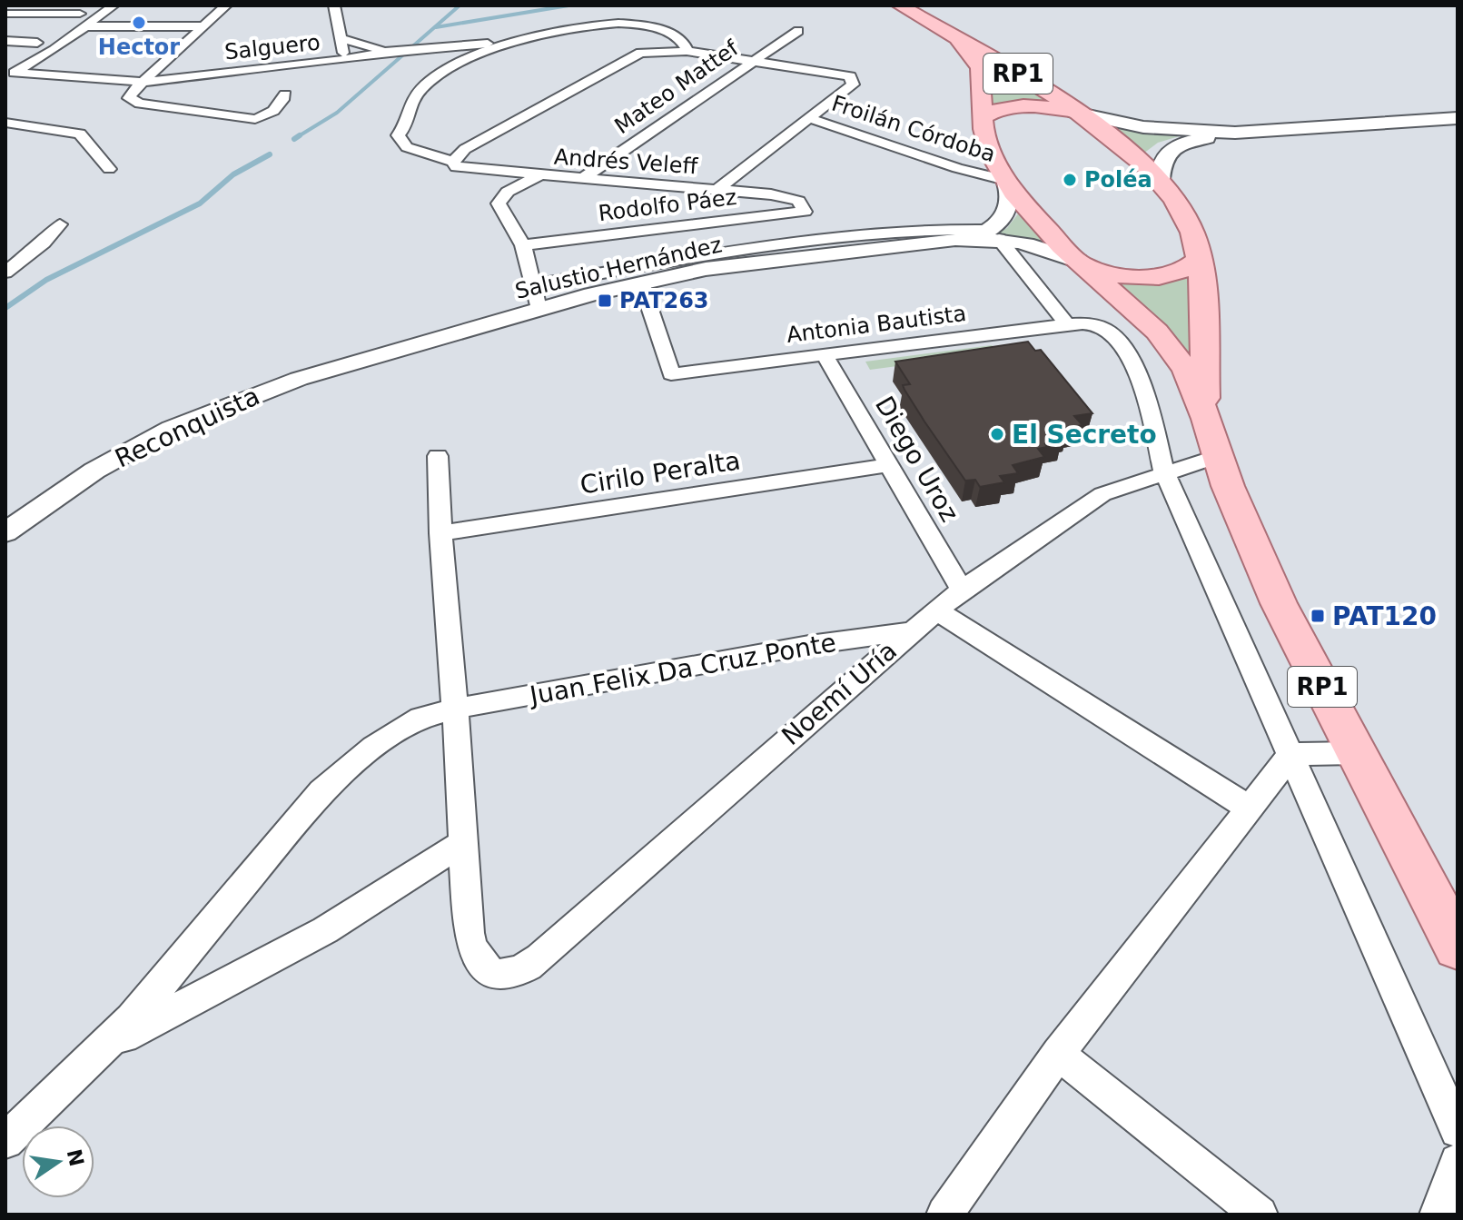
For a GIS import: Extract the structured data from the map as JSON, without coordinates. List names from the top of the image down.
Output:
{
  "streets": {
    "main road": ["RP1"],
    "street": [
      "Salguero",
      "Mateo Mattef",
      "Froilán Córdoba",
      "Andrés Veleff",
      "Rodolfo Páez",
      "Salustio Hernández",
      "Antonia Bautista",
      "Reconquista",
      "Diego Uroz",
      "Cirilo Peralta",
      "Juan Felix Da Cruz Ponte",
      "Noemí Uría"
    ]
  },
  "crossings": [
    ["RP1", "Froilán Córdoba"],
    ["RP1", "Salustio Hernández"],
    ["RP1", "Noemí Uría"],
    ["Mateo Mattef", "Andrés Veleff"],
    ["Andrés Veleff", "Rodolfo Páez"],
    ["Salustio Hernández", "Antonia Bautista"],
    ["Salustio Hernández", "Reconquista"],
    ["Antonia Bautista", "Diego Uroz"],
    ["Antonia Bautista", "Noemí Uría"],
    ["Diego Uroz", "Cirilo Peralta"],
    ["Diego Uroz", "Noemí Uría"],
    ["Juan Felix Da Cruz Ponte", "Noemí Uría"]
  ],
  "places": {
    "other": ["Hector", "Poléa", "El Secreto"],
    "transit": ["PAT263", "PAT120"]
  },
  "north": "right"
}
